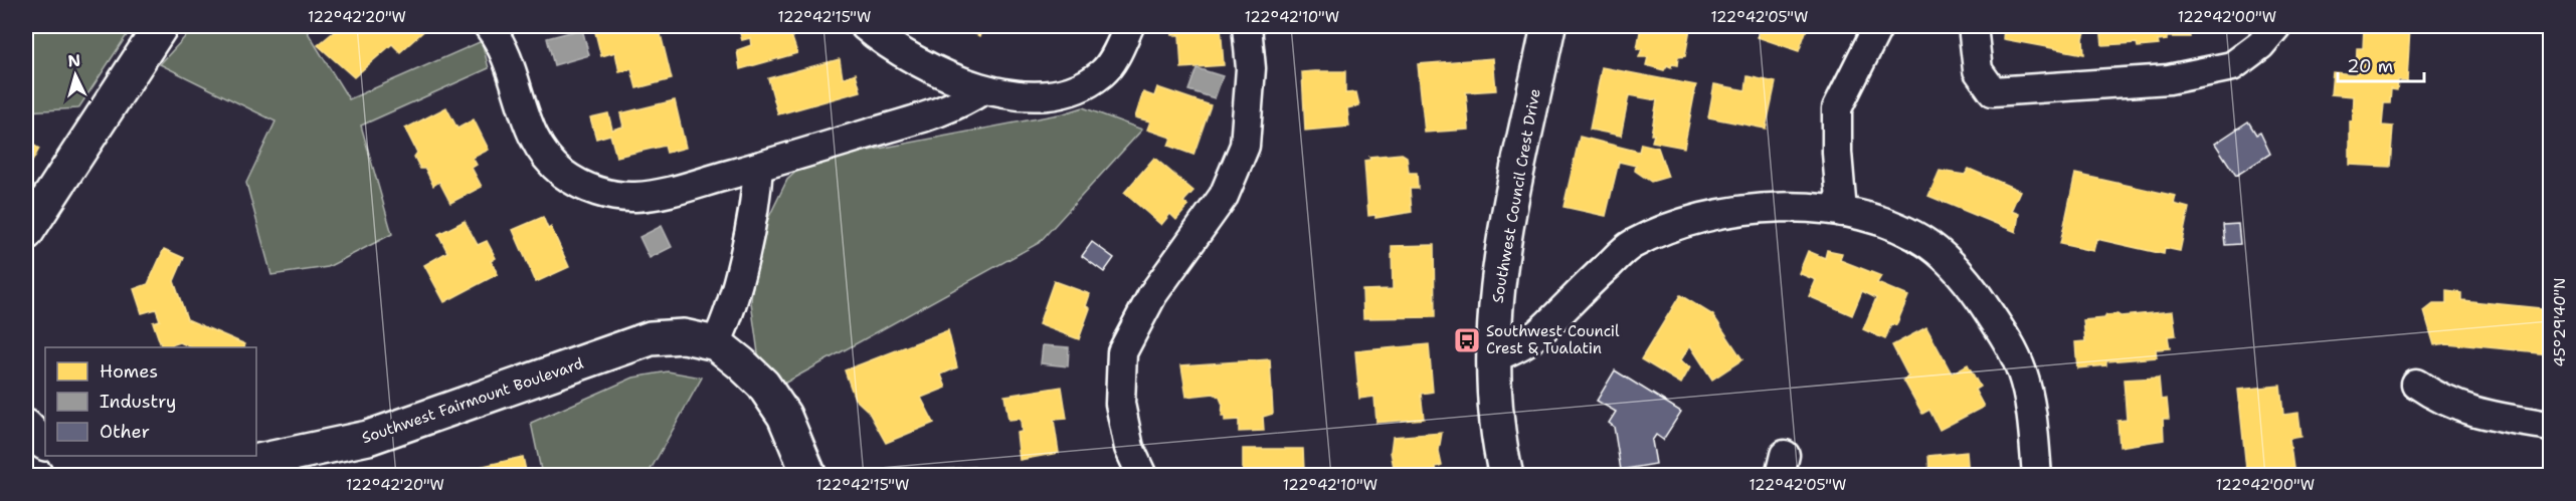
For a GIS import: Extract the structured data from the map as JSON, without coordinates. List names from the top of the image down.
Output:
{
  "streets": {
    "street": ["Southwest Council Crest Drive", "Southwest Fairmount Boulevard"]
  },
  "places": {
    "bus stop": ["Southwest Council Crest & Tualatin"]
  },
  "legend": ["Homes", "Industry", "Other"],
  "scale_bar": "20 m",
  "north": "top",
  "coordinates": [
    "122°42'20\"W",
    "122°42'15\"W",
    "122°42'10\"W",
    "122°42'05\"W",
    "122°42'00\"W",
    "45°29'40\"N"
  ]
}
